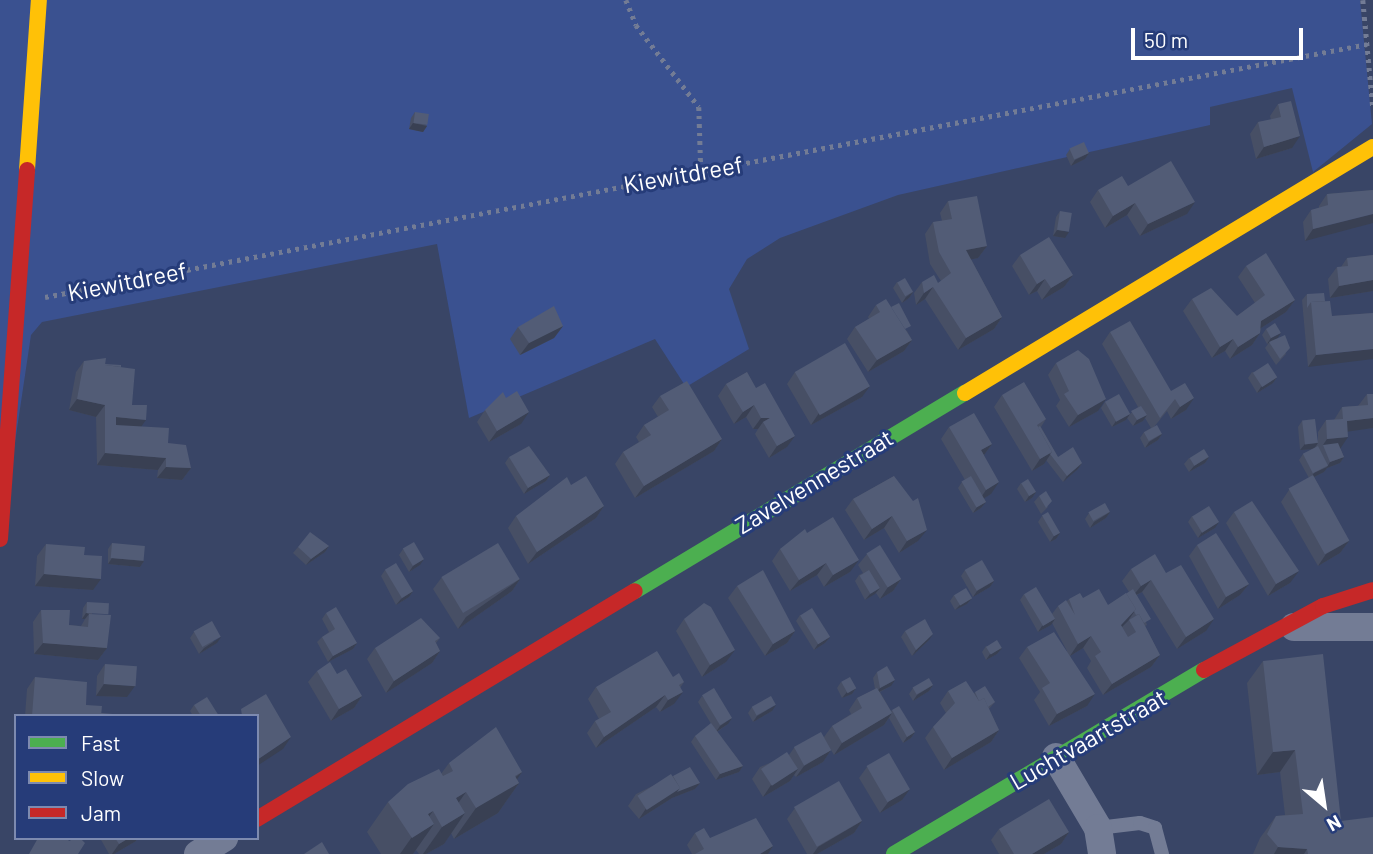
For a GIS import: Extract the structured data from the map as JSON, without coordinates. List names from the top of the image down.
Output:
{
  "streets": {
    "street": ["Zavelvennestraat", "Luchtvaartstraat"],
    "path": ["Kiewitdreef"]
  },
  "legend": ["Fast", "Slow", "Jam"],
  "scale_bar": "50 m",
  "north": "bottom right"
}
